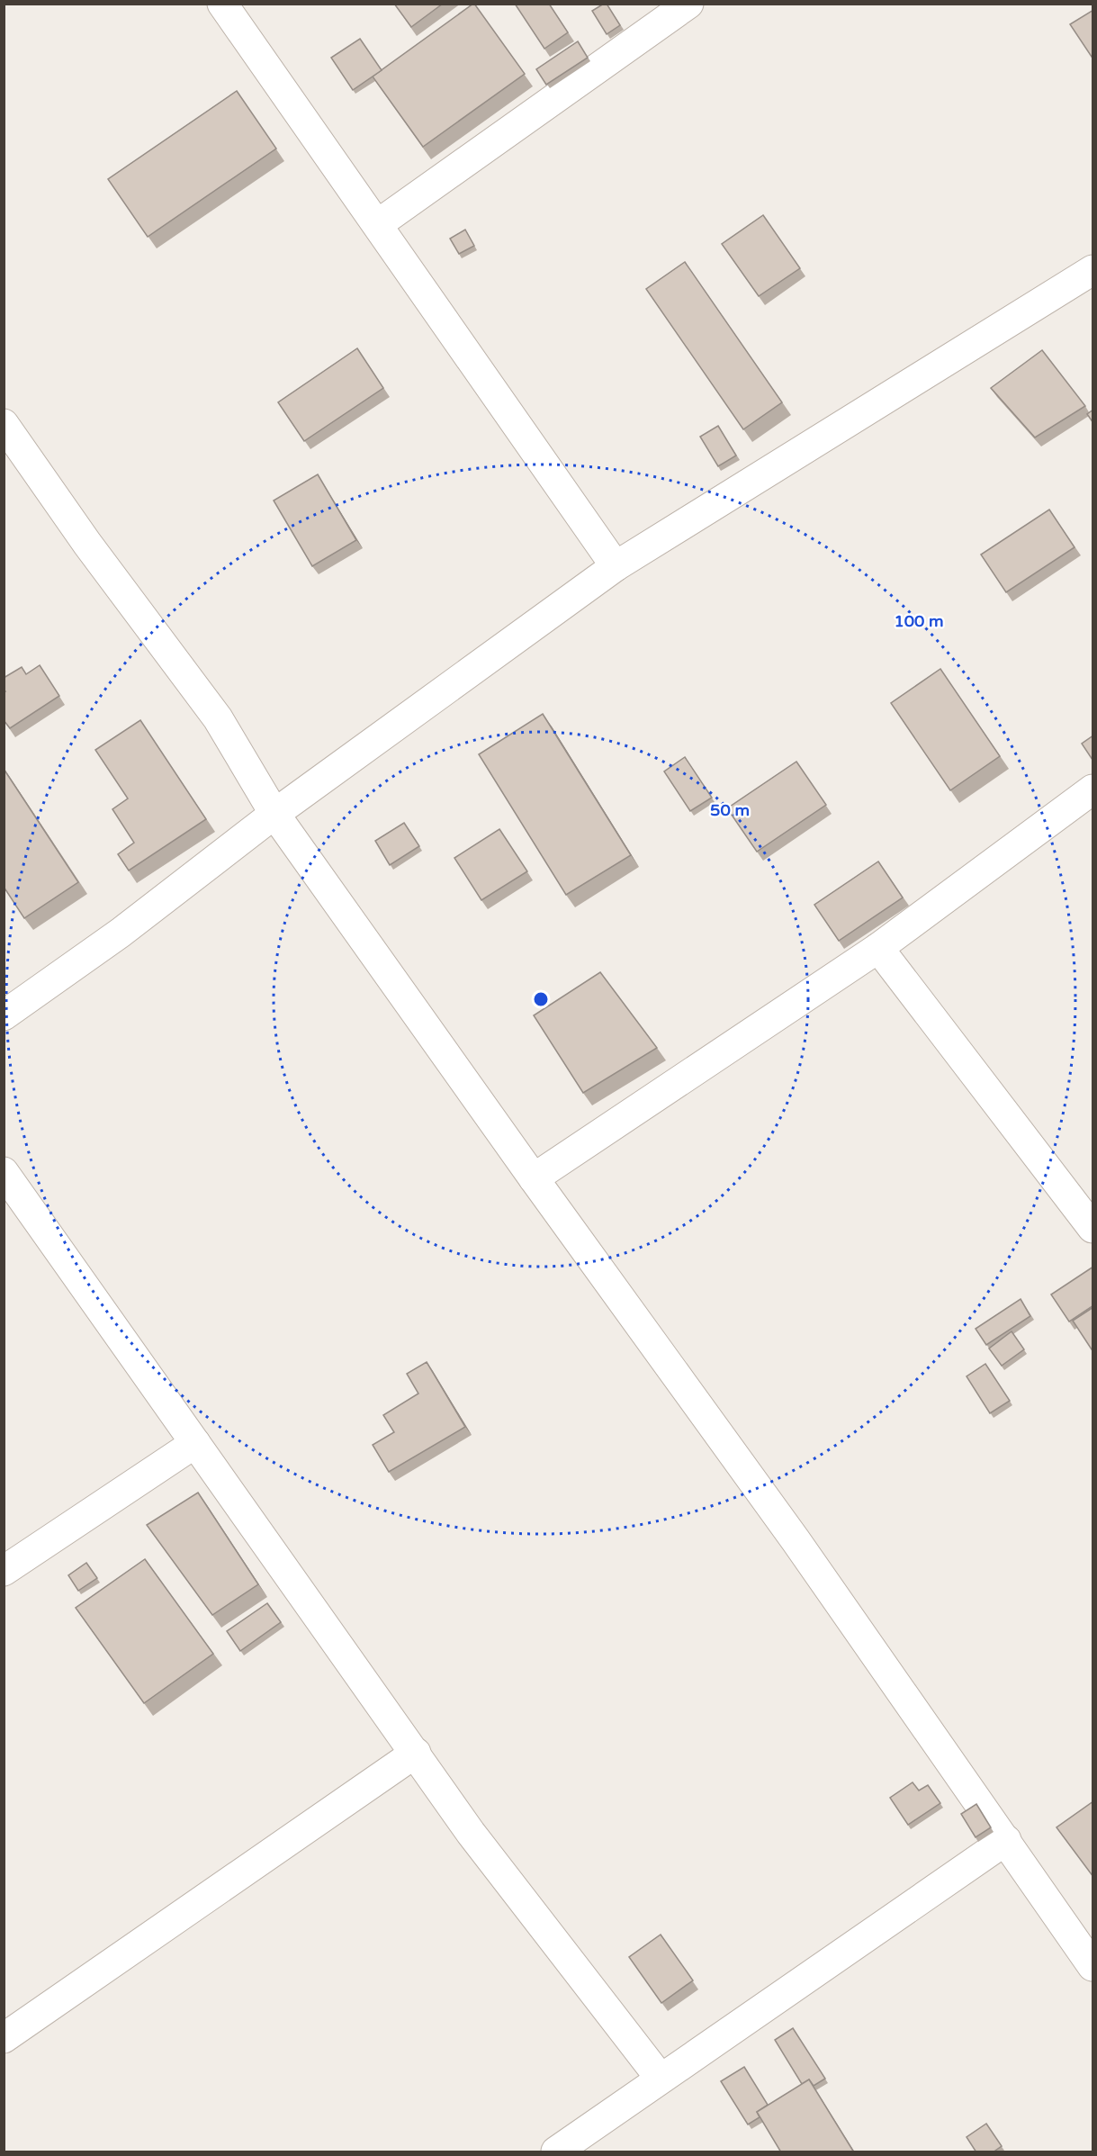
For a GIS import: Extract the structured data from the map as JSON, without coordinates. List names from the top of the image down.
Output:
{
  "rings": ["100 m", "50 m"]
}
